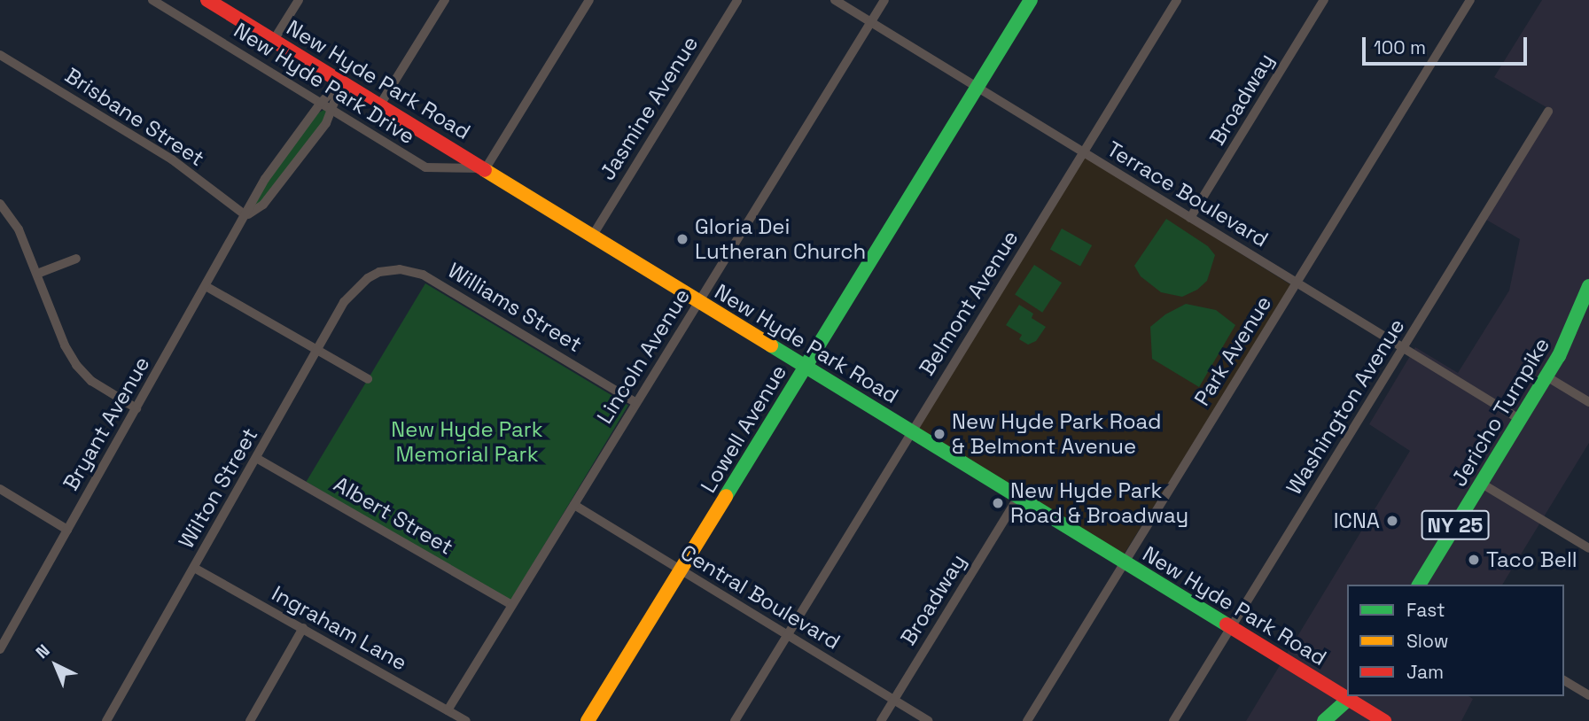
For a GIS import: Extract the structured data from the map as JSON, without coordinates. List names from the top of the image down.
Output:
{
  "streets": {
    "main road": [
      "New Hyde Park Road",
      "Jericho Turnpike",
      "Lowell Avenue",
      "NY 25"
    ],
    "street": [
      "New Hyde Park Drive",
      "Broadway",
      "Jasmine Avenue",
      "Brisbane Street",
      "Terrace Boulevard",
      "Belmont Avenue",
      "Williams Street",
      "Park Avenue",
      "Lincoln Avenue",
      "Washington Avenue",
      "Bryant Avenue",
      "Wilton Street",
      "Albert Street",
      "Central Boulevard",
      "Ingraham Lane"
    ]
  },
  "crossings": [
    ["New Hyde Park Road", "New Hyde Park Drive"],
    ["New Hyde Park Road", "Broadway"],
    ["New Hyde Park Road", "Jasmine Avenue"],
    ["New Hyde Park Road", "Belmont Avenue"],
    ["New Hyde Park Road", "Park Avenue"],
    ["New Hyde Park Road", "Lincoln Avenue"],
    ["New Hyde Park Road", "Washington Avenue"],
    ["New Hyde Park Road", "Bryant Avenue"],
    ["New Hyde Park Road", "Lowell Avenue"],
    ["New Hyde Park Drive", "Bryant Avenue"],
    ["Broadway", "Terrace Boulevard"],
    ["Broadway", "Central Boulevard"],
    ["Brisbane Street", "Bryant Avenue"],
    ["Terrace Boulevard", "Belmont Avenue"],
    ["Terrace Boulevard", "Park Avenue"],
    ["Terrace Boulevard", "Lincoln Avenue"],
    ["Terrace Boulevard", "Washington Avenue"],
    ["Terrace Boulevard", "Jericho Turnpike"],
    ["Terrace Boulevard", "Lowell Avenue"],
    ["Belmont Avenue", "Central Boulevard"],
    ["Williams Street", "Lincoln Avenue"],
    ["Williams Street", "Wilton Street"],
    ["Lincoln Avenue", "Albert Street"],
    ["Lincoln Avenue", "Central Boulevard"],
    ["Lincoln Avenue", "Ingraham Lane"],
    ["Lowell Avenue", "Central Boulevard"],
    ["Wilton Street", "Albert Street"],
    ["Wilton Street", "Ingraham Lane"]
  ],
  "parks": ["New Hyde Park Memorial Park"],
  "places": [
    "Gloria Dei Lutheran Church",
    "New Hyde Park Road & Belmont Avenue",
    "New Hyde Park Road & Broadway",
    "ICNA",
    "Taco Bell"
  ],
  "legend": ["Fast", "Slow", "Jam"],
  "scale_bar": "100 m",
  "north": "top left"
}
